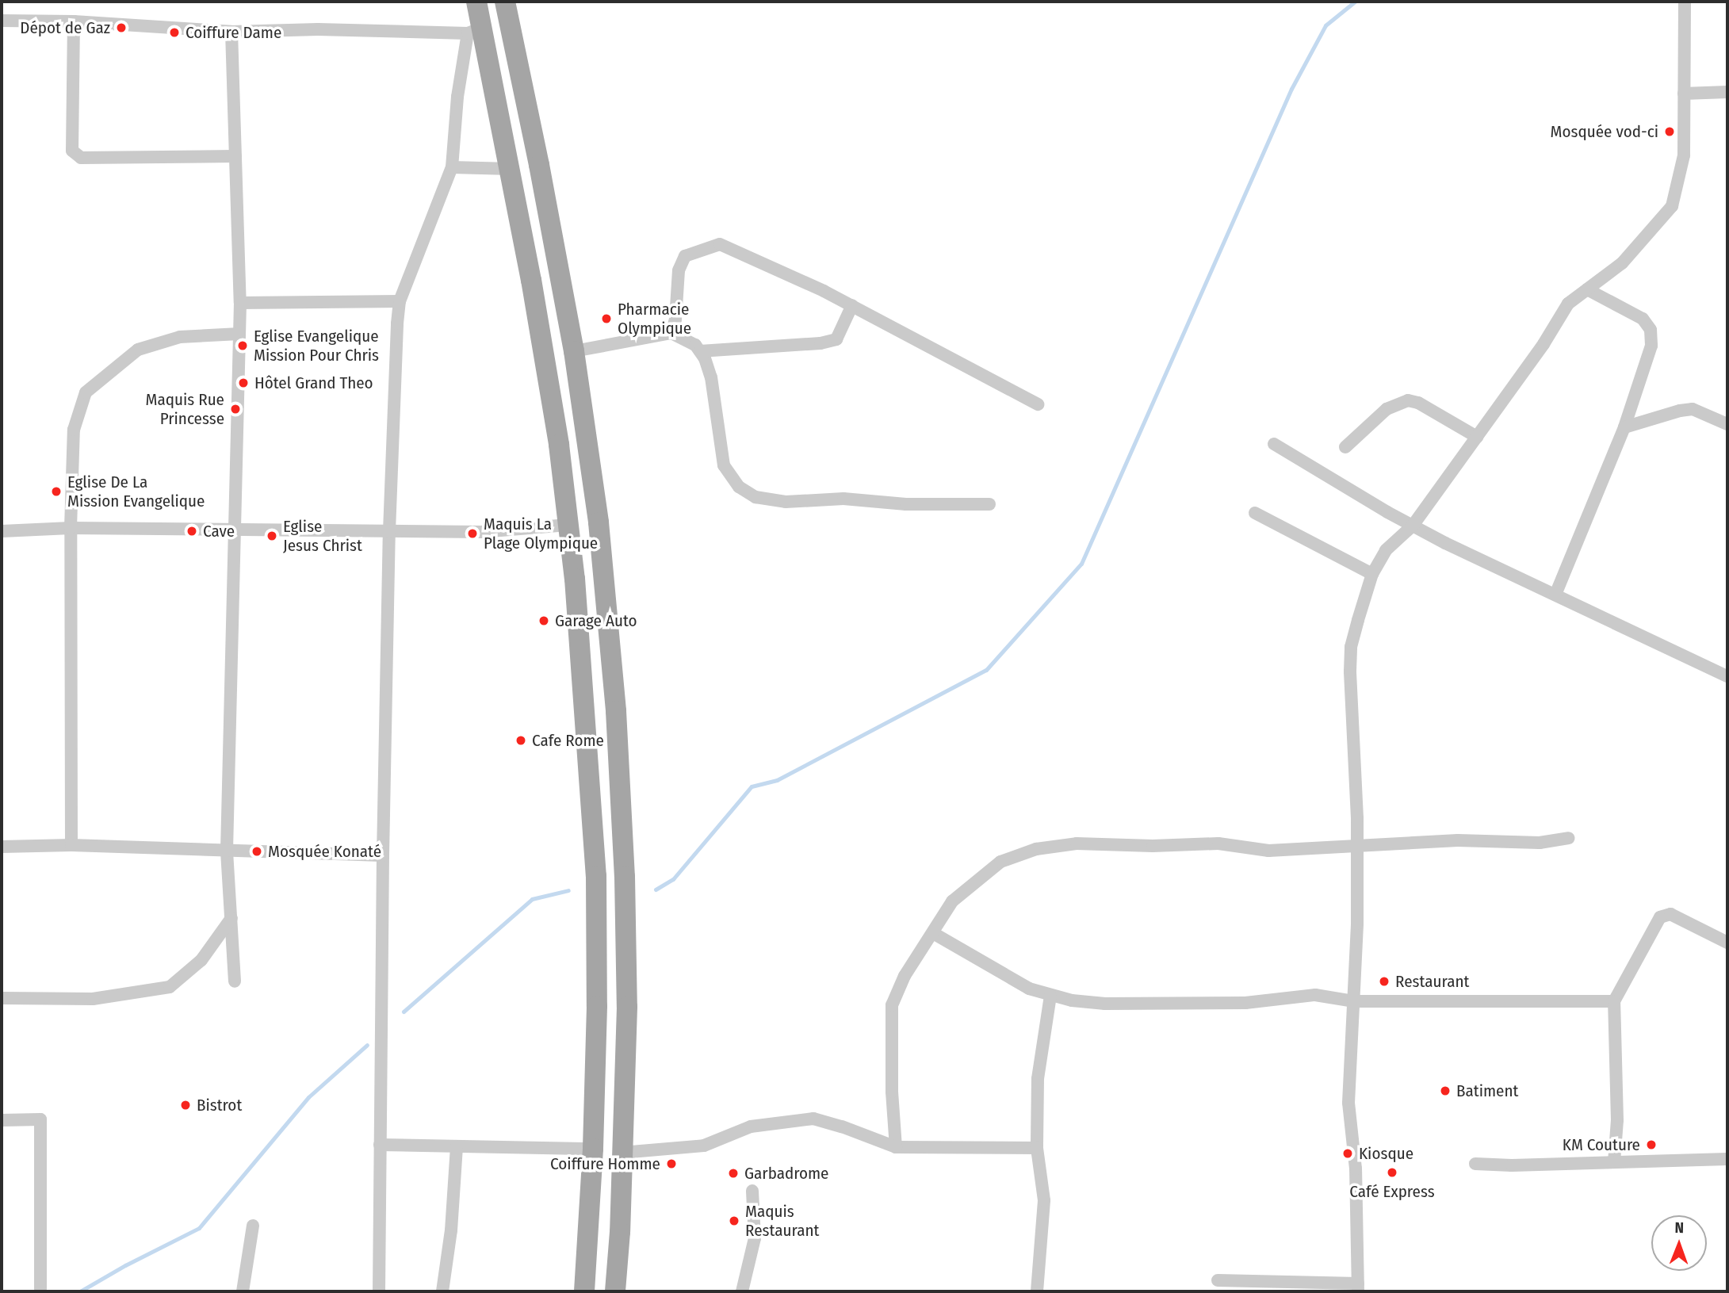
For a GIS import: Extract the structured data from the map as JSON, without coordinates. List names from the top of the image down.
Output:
{
  "places": [
    "Dépot de Gaz",
    "Coiffure Dame",
    "Mosquée vod-ci",
    "Pharmacie Olympique",
    "Eglise Evangelique Mission Pour Chris",
    "Hôtel Grand Theo",
    "Maquis Rue Princesse",
    "Eglise De La Mission Evangelique",
    "Cave",
    "Maquis La Plage Olympique",
    "Eglise Jesus Christ",
    "Garage Auto",
    "Cafe Rome",
    "Mosquée Konaté",
    "Restaurant",
    "Batiment",
    "Bistrot",
    "KM Couture",
    "Kiosque",
    "Coiffure Homme",
    "Café Express",
    "Garbadrome",
    "Maquis Restaurant"
  ],
  "north": "top"
}
